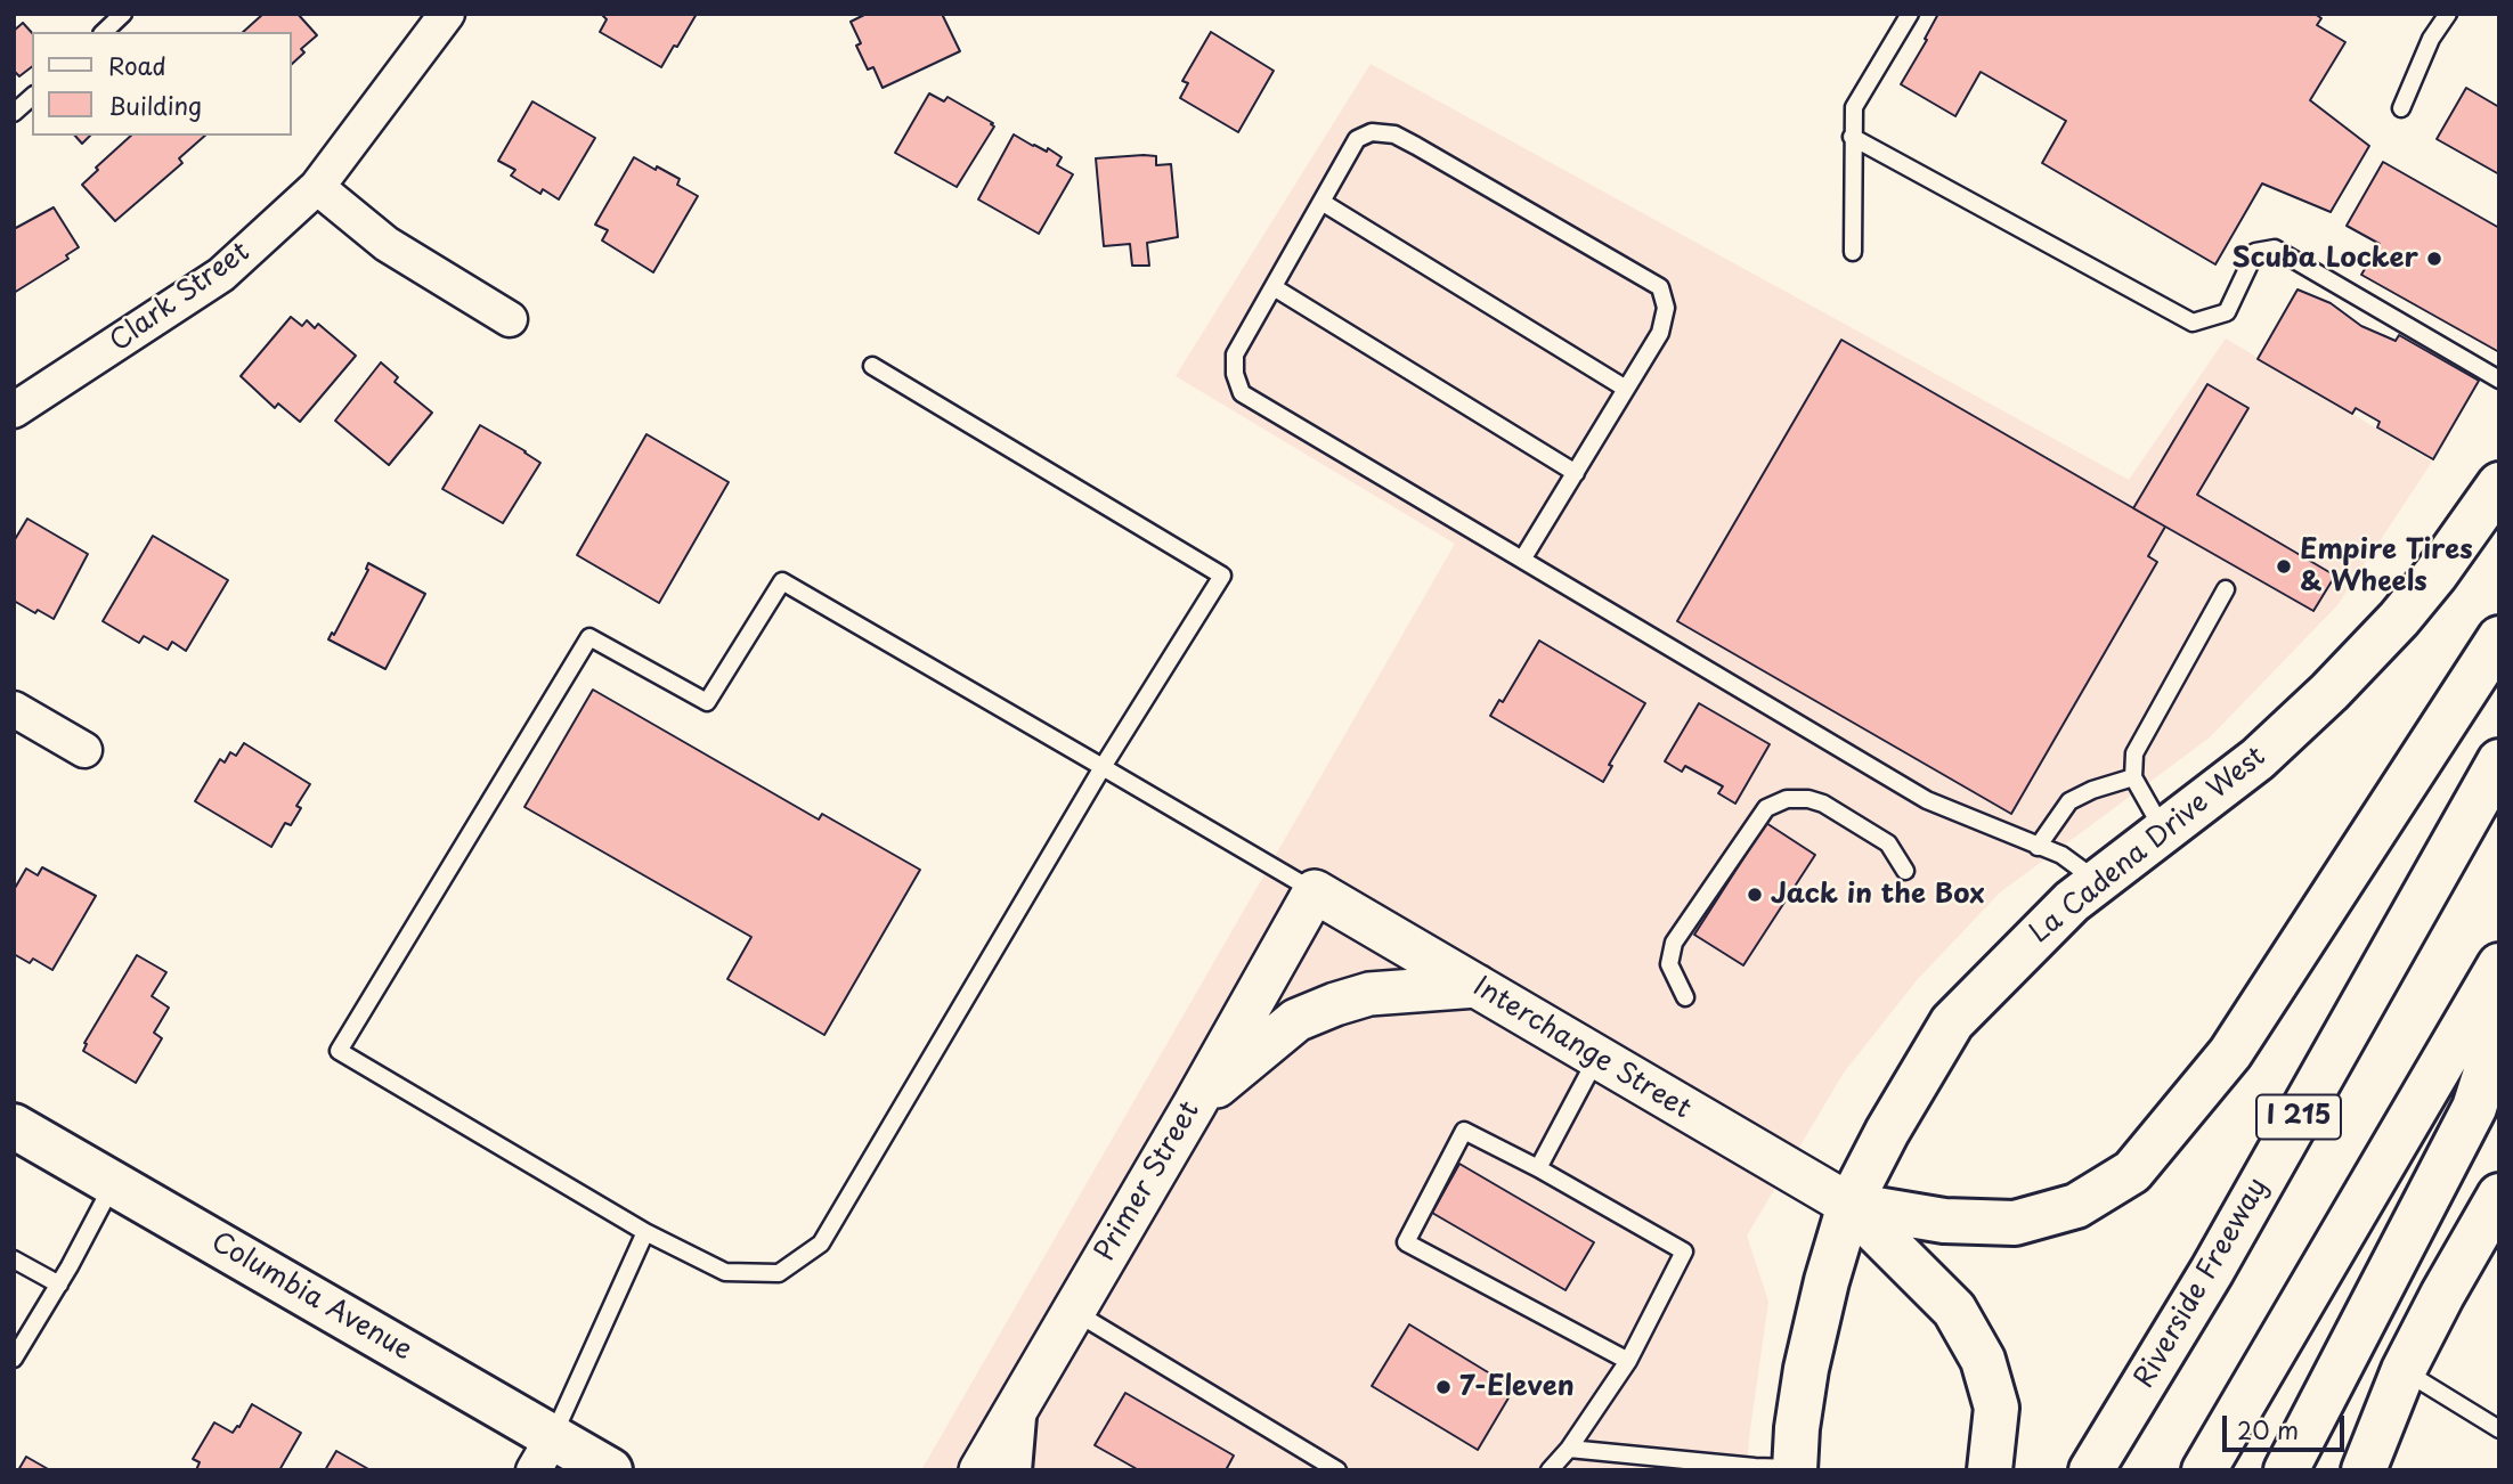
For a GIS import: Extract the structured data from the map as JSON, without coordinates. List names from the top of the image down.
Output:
{
  "streets": {
    "main road": [
      "La Cadena Drive West",
      "I 215",
      "Riverside Freeway",
      "Columbia Avenue"
    ],
    "street": ["Clark Street", "Interchange Street", "Primer Street"]
  },
  "crossings": [
    ["La Cadena Drive West", "Interchange Street"],
    ["Interchange Street", "Primer Street"]
  ],
  "places": [
    "Scuba Locker",
    "Empire Tires & Wheels",
    "Jack in the Box",
    "7-Eleven"
  ],
  "legend": ["Road", "Building"],
  "scale_bar": "20 m"
}
